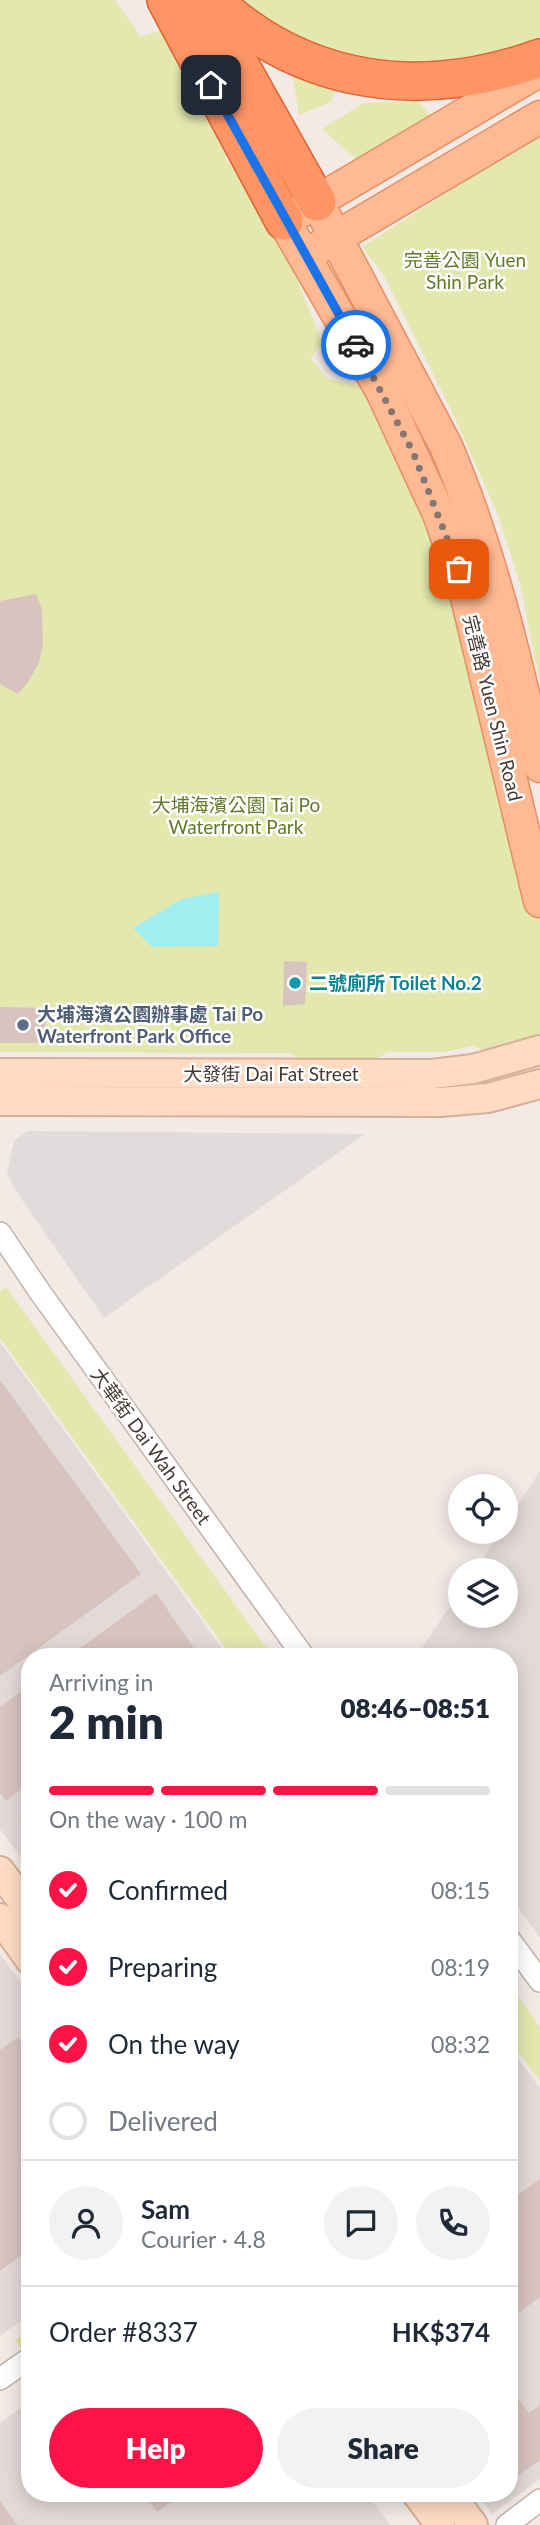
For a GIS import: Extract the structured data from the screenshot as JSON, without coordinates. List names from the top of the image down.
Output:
{
  "streets": {
    "main road": ["完善路 Yuen Shin Road"],
    "street": ["大發街 Dai Fat Street", "大華街 Dai Wah Street"]
  },
  "parks": ["完善公園 Yuen Shin Park", "大埔海濱公園 Tai Po Waterfront Park"],
  "places": ["二號廁所 Toilet No.2", "大埔海濱公園辦事處 Tai Po Waterfront Park Office"],
  "page": {
    "heading": ["2 min", "Arriving in", "08:46–08:51"],
    "panel": [
      "Sam",
      "Courier · 4.8",
      "Order #8337",
      "HK$374"
    ],
    "bar": "On the way · 100 m",
    "list": [
      ["Confirmed", "08:15"],
      ["Preparing", "08:19"],
      ["On the way", "08:32"],
      "Delivered"
    ],
    "buttons": ["Help", "Share"]
  }
}
